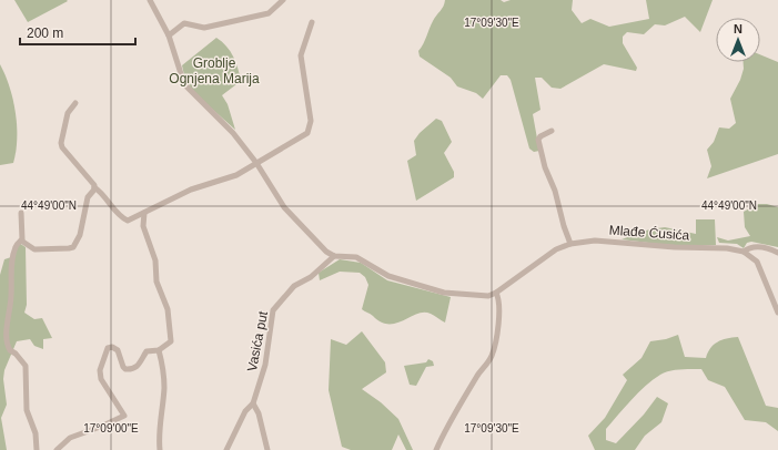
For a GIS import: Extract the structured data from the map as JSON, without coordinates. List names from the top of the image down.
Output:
{
  "streets": {
    "street": ["Mlađe Ćusića", "Vasića put"]
  },
  "parks": ["Groblje Ognjena Marija"],
  "scale_bar": "200 m",
  "north": "top",
  "coordinates": ["17°09'30\"E", "44°49'00\"N", "17°09'00\"E"]
}
